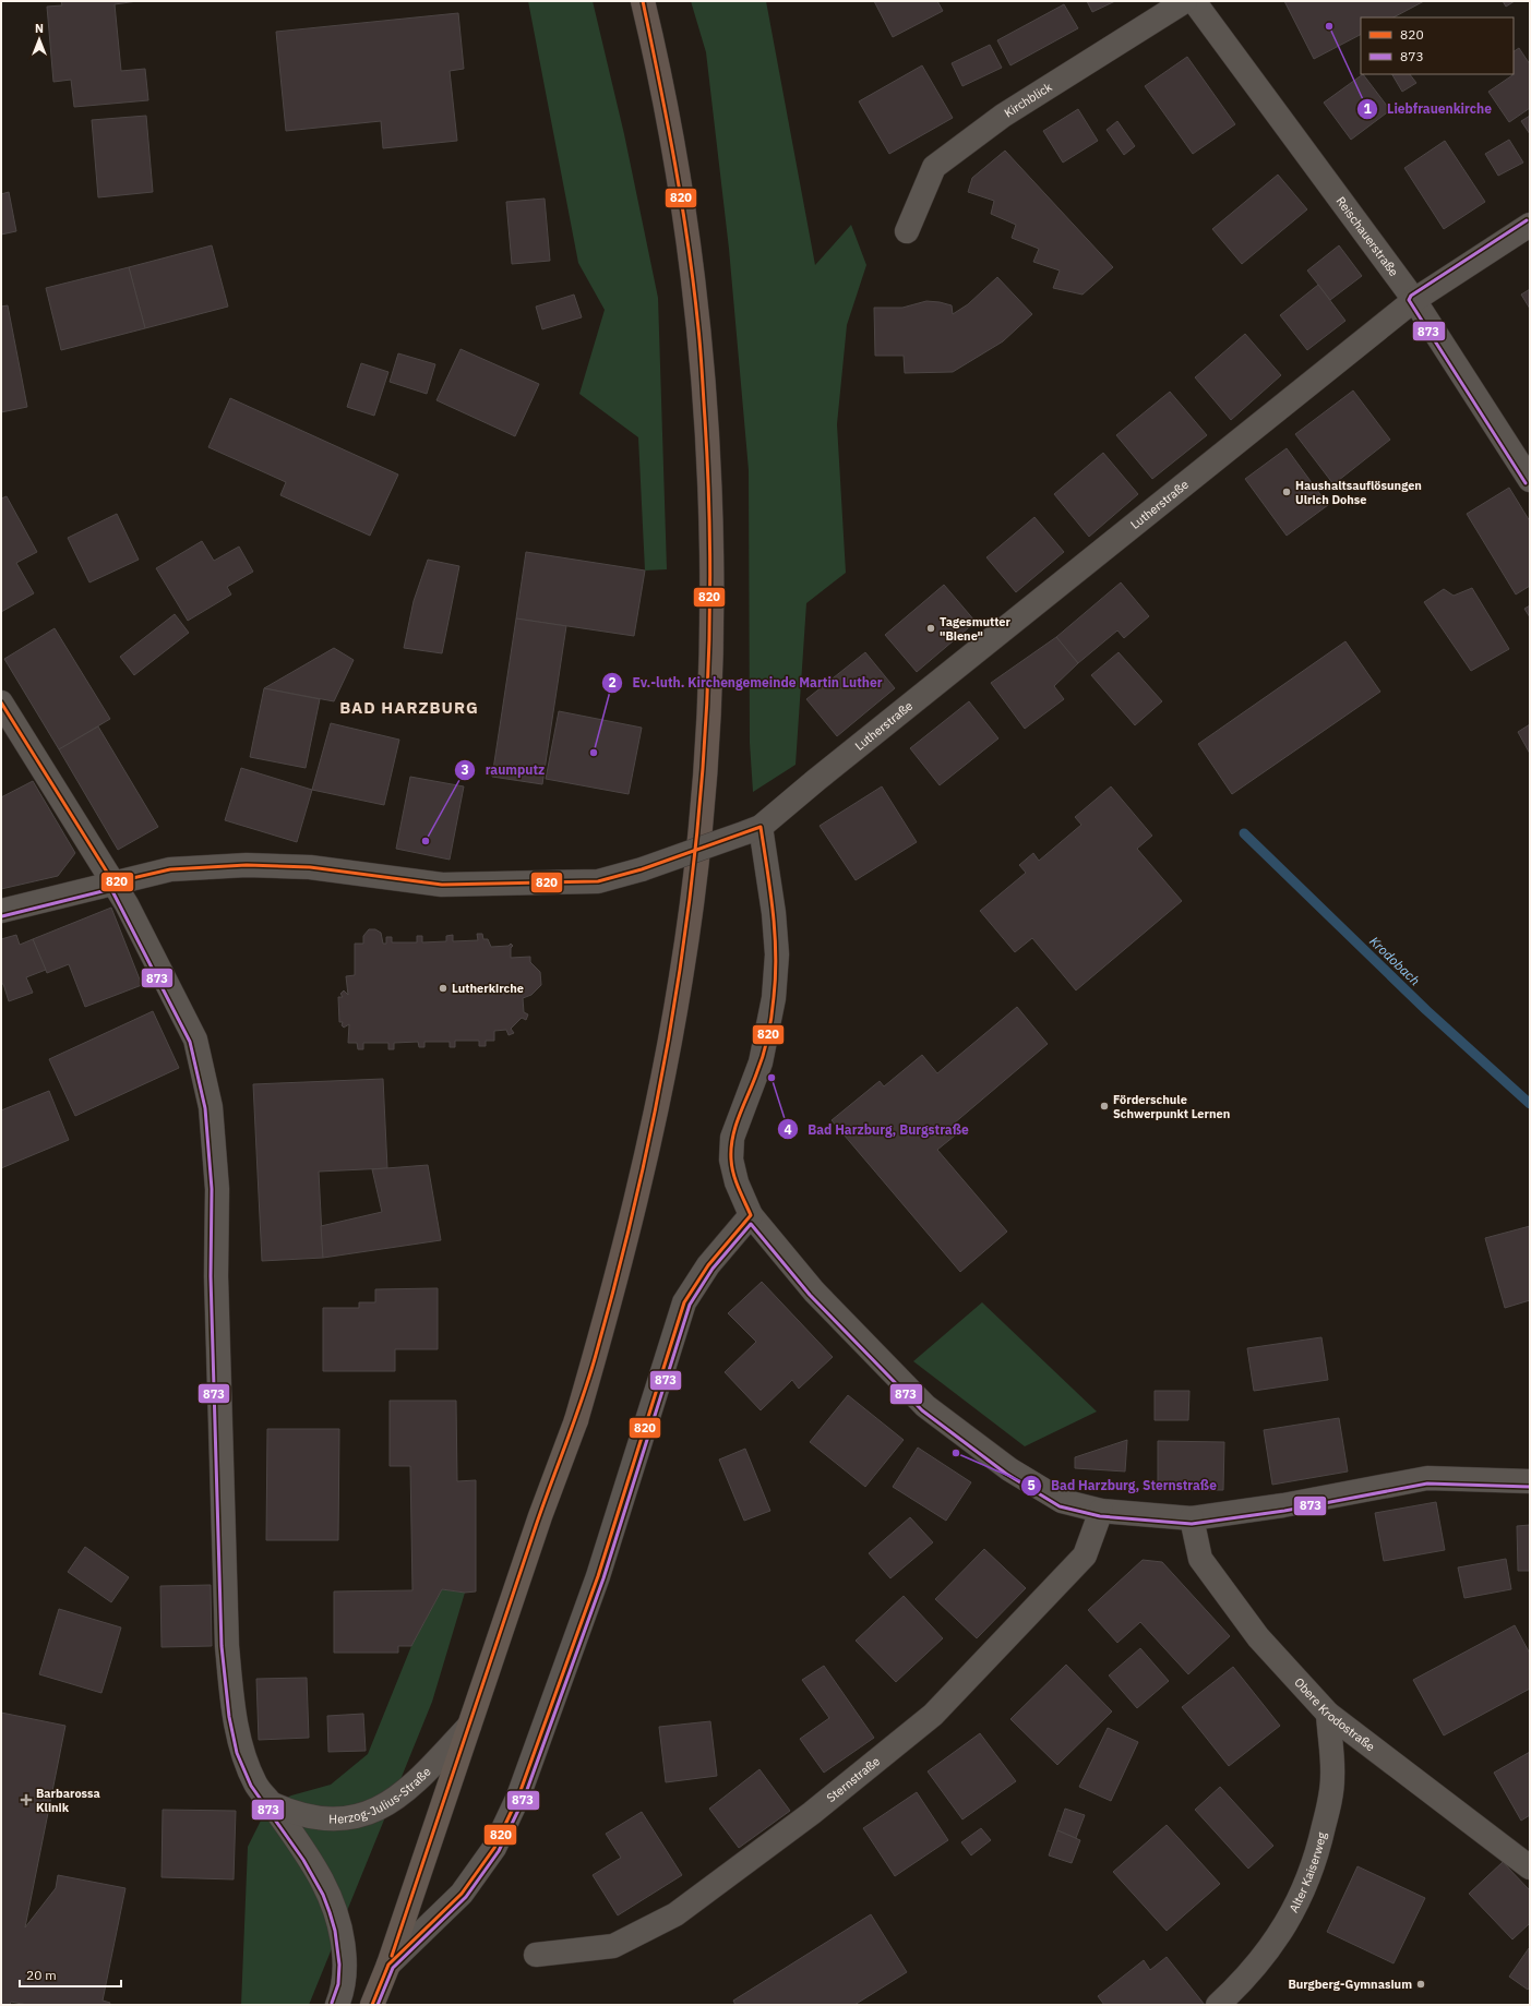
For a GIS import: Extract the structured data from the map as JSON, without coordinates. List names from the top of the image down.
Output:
{
  "streets": {
    "street": [
      "Kirchblick",
      "Reischauerstraße",
      "Lutherstraße",
      "Obere Krodostraße",
      "Sternstraße",
      "Herzog-Julius-Straße",
      "Alter Kaiserweg"
    ]
  },
  "crossings": [
    ["Reischauerstraße", "Lutherstraße"],
    ["Lutherstraße", "Herzog-Julius-Straße"],
    ["Obere Krodostraße", "Alter Kaiserweg"]
  ],
  "districts": ["BAD HARZBURG"],
  "water": ["Krodobach"],
  "places": {
    "other": [
      "Liebfrauenkirche",
      "Haushaltsauflösungen Ulrich Dohse",
      "Tagesmutter \"Biene\"",
      "Ev.-luth. Kirchengemeinde Martin Luther",
      "raumputz",
      "Lutherkirche",
      "Bad Harzburg, Burgstraße",
      "Förderschule Schwerpunkt Lernen",
      "Bad Harzburg, Sternstraße",
      "Burgberg-Gymnasium"
    ],
    "health": ["Barbarossa Klinik"]
  },
  "lines": ["transit line 820", "transit line 873"],
  "legend": ["820", "873"],
  "scale_bar": "20 m",
  "north": "top"
}
